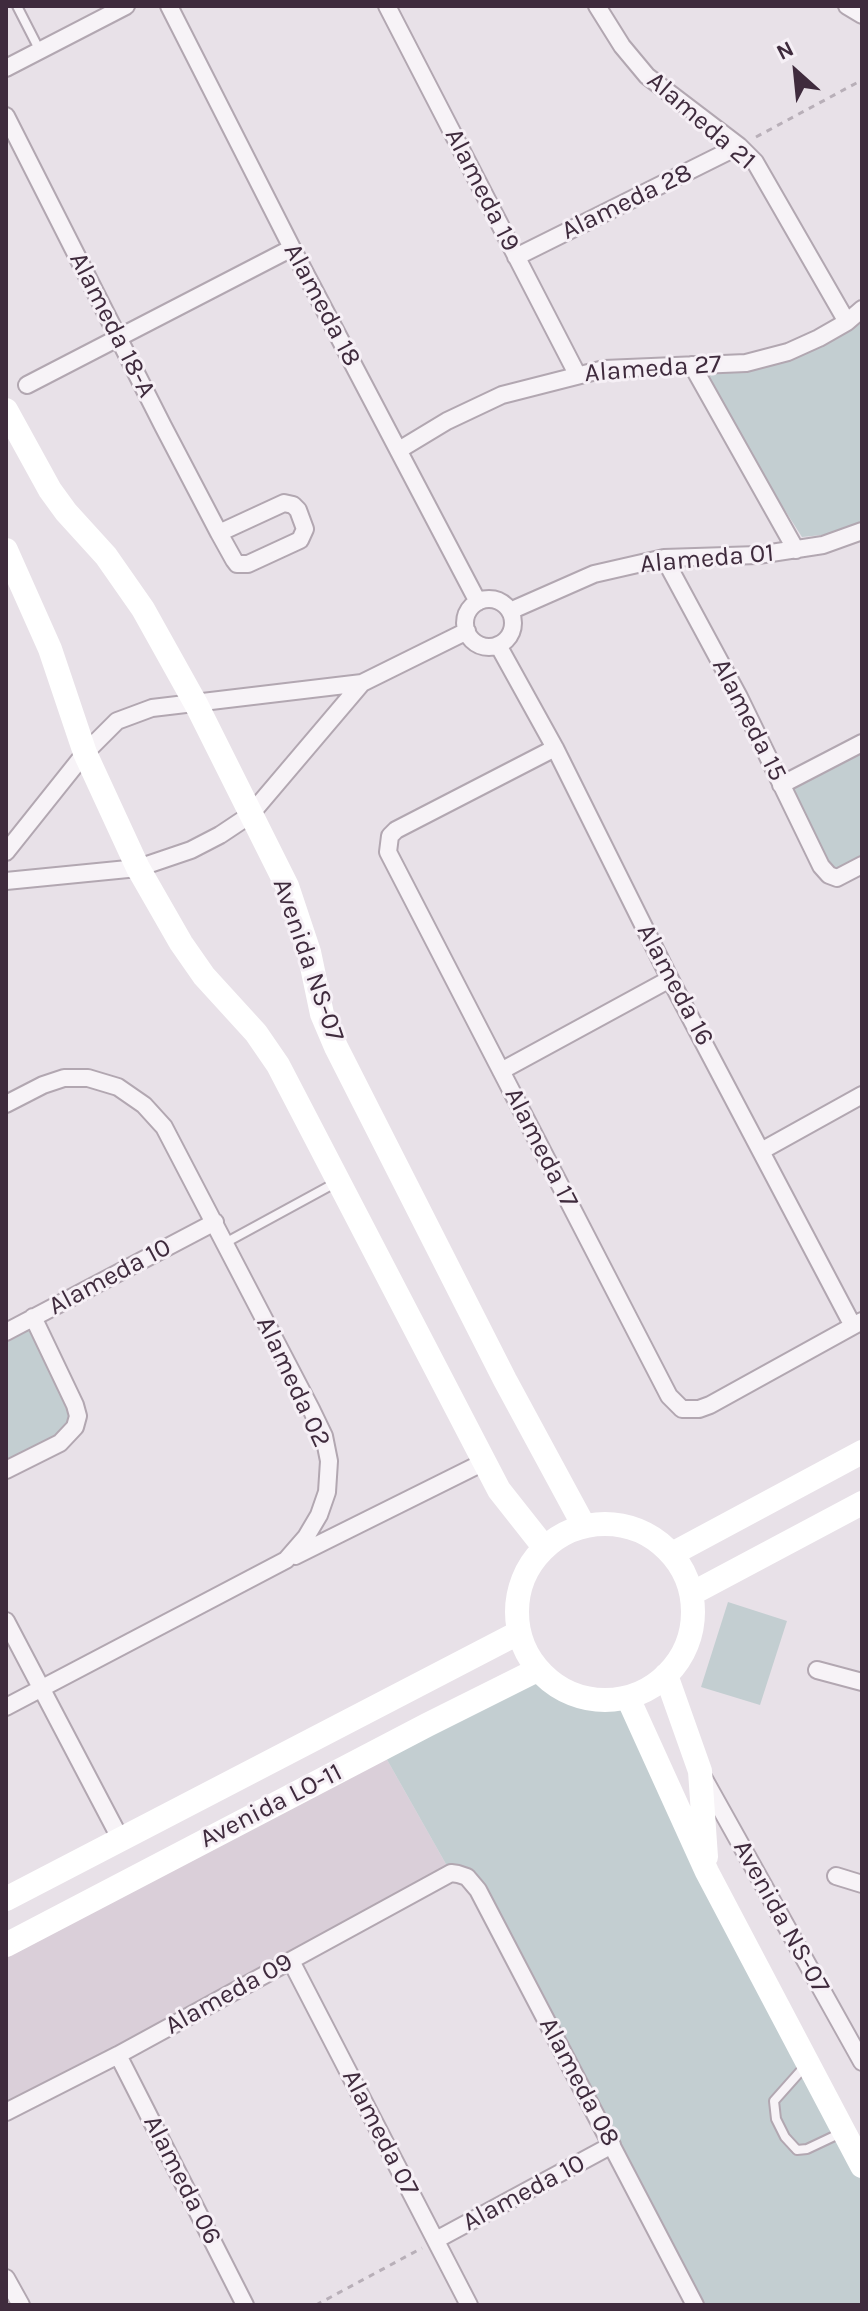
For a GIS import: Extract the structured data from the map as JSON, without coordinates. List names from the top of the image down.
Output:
{
  "streets": {
    "street": [
      "Alameda 21",
      "Alameda 19",
      "Alameda 28",
      "Alameda 18",
      "Alameda 18-A",
      "Alameda 27",
      "Alameda 01",
      "Alameda 15",
      "Avenida NS-07",
      "Alameda 16",
      "Alameda 17",
      "Alameda 10",
      "Alameda 02",
      "Avenida LO-11",
      "Alameda 09",
      "Alameda 08",
      "Alameda 07",
      "Alameda 06"
    ]
  },
  "crossings": [
    ["Alameda 21", "Alameda 28"],
    ["Alameda 21", "Alameda 27"],
    ["Alameda 19", "Alameda 28"],
    ["Alameda 19", "Alameda 27"],
    ["Alameda 18", "Alameda 27"],
    ["Alameda 18", "Alameda 01"],
    ["Alameda 18", "Alameda 16"],
    ["Alameda 01", "Alameda 15"],
    ["Alameda 01", "Alameda 16"],
    ["Avenida NS-07", "Avenida LO-11"],
    ["Alameda 16", "Alameda 17"],
    ["Alameda 10", "Alameda 02"],
    ["Alameda 10", "Alameda 08"],
    ["Alameda 10", "Alameda 07"],
    ["Alameda 09", "Alameda 08"],
    ["Alameda 09", "Alameda 07"],
    ["Alameda 09", "Alameda 06"]
  ],
  "north": "top left"
}
